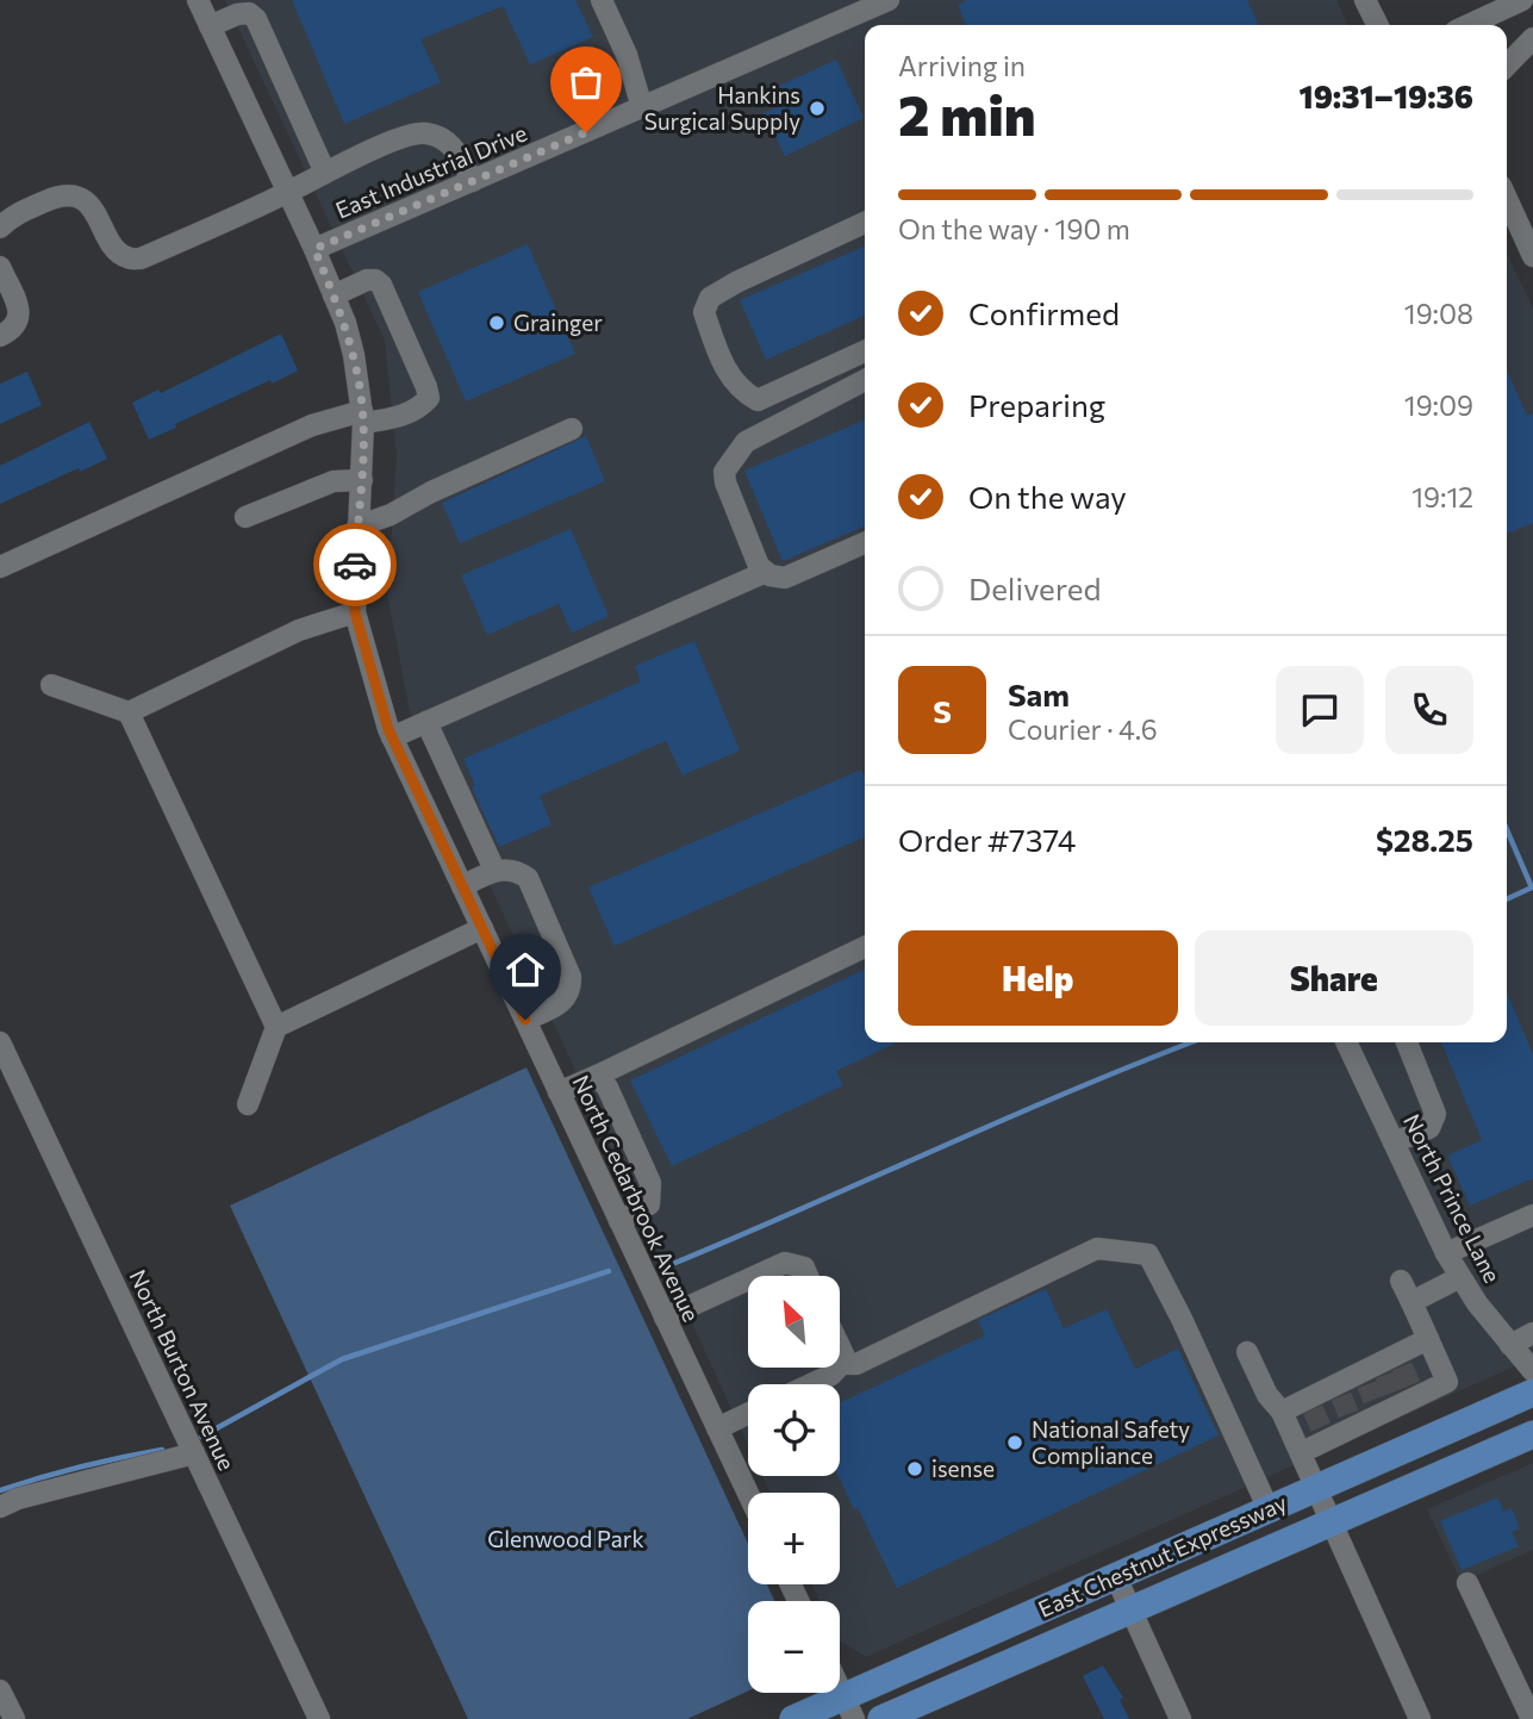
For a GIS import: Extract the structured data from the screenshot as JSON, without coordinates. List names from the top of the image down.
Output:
{
  "streets": {
    "main road": ["East Chestnut Expressway"],
    "street": [
      "East Industrial Drive",
      "North Cedarbrook Avenue",
      "North Prince Lane",
      "North Burton Avenue"
    ]
  },
  "crossings": [
    ["East Industrial Drive", "North Cedarbrook Avenue"]
  ],
  "parks": ["Glenwood Park"],
  "places": [
    "Hankins Surgical Supply",
    "Grainger",
    "National Safety Compliance",
    "isense"
  ],
  "north": "top left",
  "page": {
    "heading": ["2 min", "Arriving in", "19:31–19:36"],
    "panel": [
      "Sam",
      "Courier · 4.6",
      "Order #7374",
      "$28.25"
    ],
    "bar": "On the way · 190 m",
    "list": [
      ["Confirmed", "19:08"],
      ["Preparing", "19:09"],
      ["On the way", "19:12"],
      "Delivered"
    ],
    "round": "S",
    "buttons": ["Help", "Share"],
    "map_buttons": ["+", "−"]
  }
}
